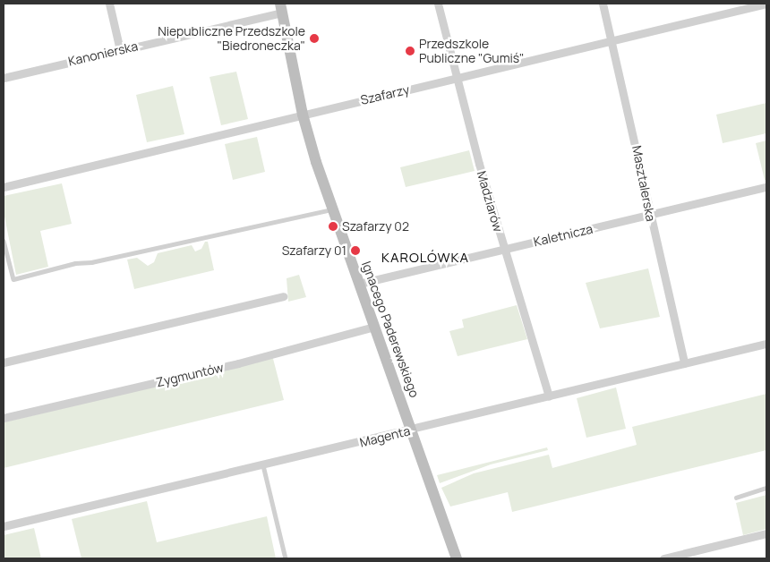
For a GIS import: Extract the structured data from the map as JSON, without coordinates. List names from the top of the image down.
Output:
{
  "streets": {
    "street": [
      "Kanonierska",
      "Szafarzy",
      "Masztalerska",
      "Madziarów",
      "Kaletnicza",
      "Ignacego Paderewskiego",
      "Zygmuntów",
      "Magenta"
    ]
  },
  "crossings": [
    ["Kanonierska", "Ignacego Paderewskiego"],
    ["Szafarzy", "Masztalerska"],
    ["Szafarzy", "Madziarów"],
    ["Szafarzy", "Ignacego Paderewskiego"],
    ["Masztalerska", "Kaletnicza"],
    ["Masztalerska", "Magenta"],
    ["Madziarów", "Kaletnicza"],
    ["Madziarów", "Magenta"],
    ["Kaletnicza", "Ignacego Paderewskiego"],
    ["Ignacego Paderewskiego", "Zygmuntów"],
    ["Ignacego Paderewskiego", "Magenta"]
  ],
  "districts": ["KAROLÓWKA"],
  "places": [
    "Niepubliczne Przedszkole \"Biedroneczka\"",
    "Przedszkole Publiczne \"Gumiś\"",
    "Szafarzy 02",
    "Szafarzy 01"
  ]
}
